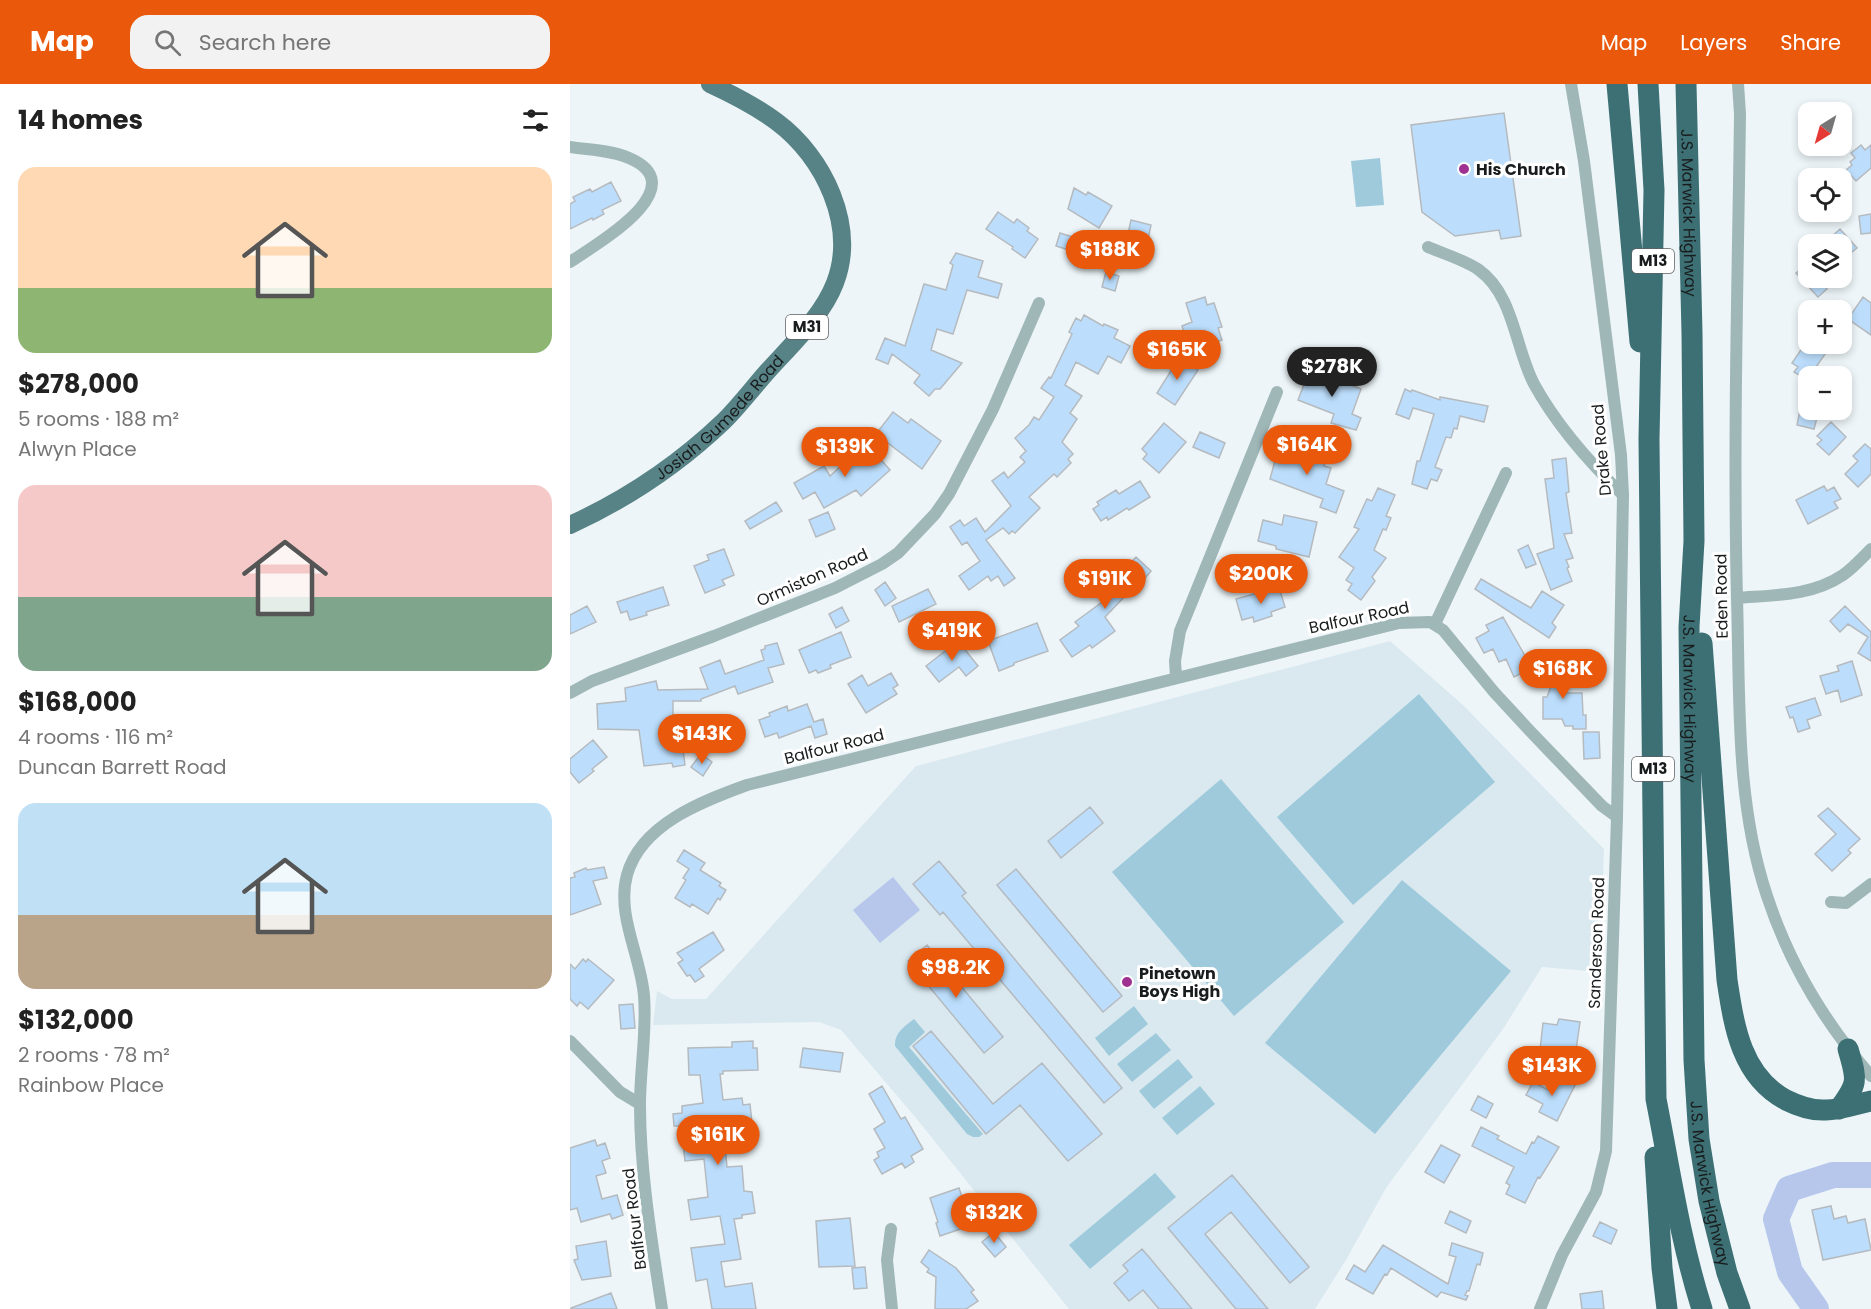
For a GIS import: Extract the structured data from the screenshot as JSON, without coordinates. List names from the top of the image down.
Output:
{
  "streets": {
    "highway": ["J.S. Marwick Highway", "M13"],
    "main road": ["M31", "Josiah Gumede Road"],
    "street": [
      "Drake Road",
      "Ormiston Road",
      "Eden Road",
      "Balfour Road",
      "Sanderson Road"
    ]
  },
  "crossings": [
    ["Drake Road", "Sanderson Road"]
  ],
  "places": ["His Church", "Pinetown Boys High"],
  "north": "bottom left",
  "page": {
    "header": "Map",
    "search": "Search here",
    "nav": ["Map", "Layers", "Share"],
    "heading": "14 homes",
    "map_buttons": ["+", "−"],
    "list": [
      {
        "name": "$278,000",
        "note": "5 rooms · 188 m² · Alwyn Place"
      },
      {
        "name": "$168,000",
        "note": "4 rooms · 116 m² · Duncan Barrett Road"
      },
      {
        "name": "$132,000",
        "note": "2 rooms · 78 m² · Rainbow Place"
      }
    ],
    "price": [
      "$188K",
      "$165K",
      "$278K",
      "$164K",
      "$139K",
      "$200K",
      "$191K",
      "$419K",
      "$168K",
      "$143K",
      "$98.2K",
      "$143K",
      "$161K",
      "$132K"
    ]
  }
}
